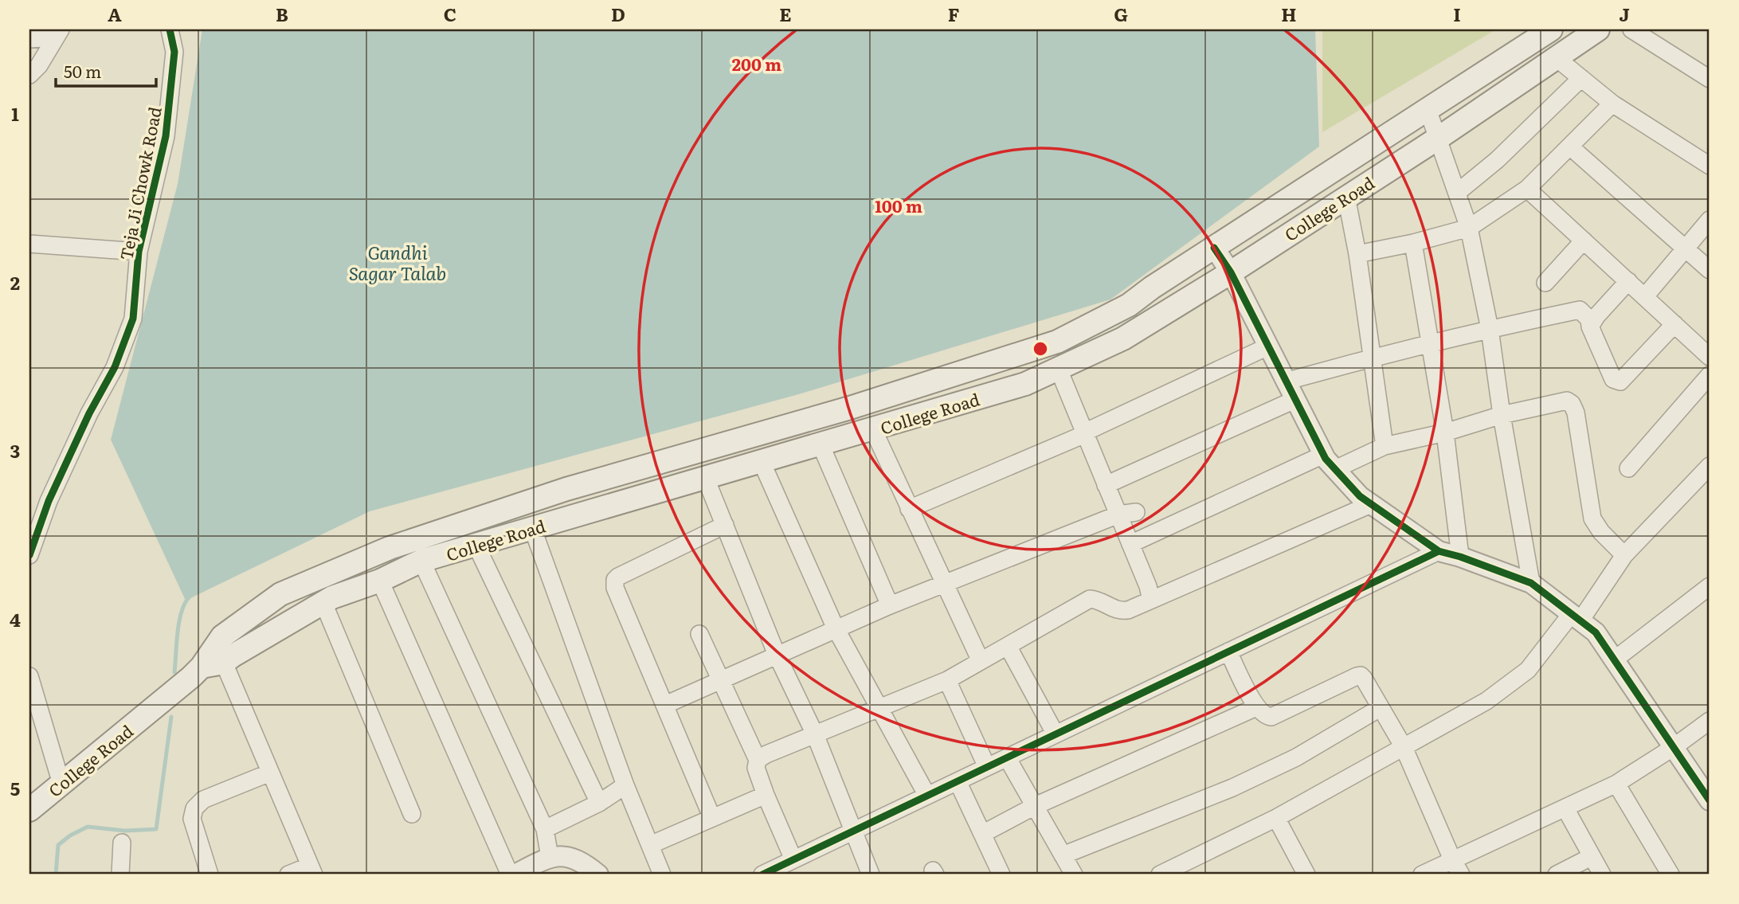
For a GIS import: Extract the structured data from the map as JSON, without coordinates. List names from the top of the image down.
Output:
{
  "streets": {
    "main road": ["College Road"],
    "street": ["Teja Ji Chowk Road"]
  },
  "water": ["Gandhi Sagar Talab"],
  "scale_bar": "50 m",
  "grid": {
    "columns": [
      "A",
      "B",
      "C",
      "D",
      "E",
      "F",
      "G",
      "H",
      "I",
      "J"
    ],
    "rows": [
      "1",
      "2",
      "3",
      "4",
      "5"
    ]
  },
  "rings": ["200 m", "100 m"]
}
